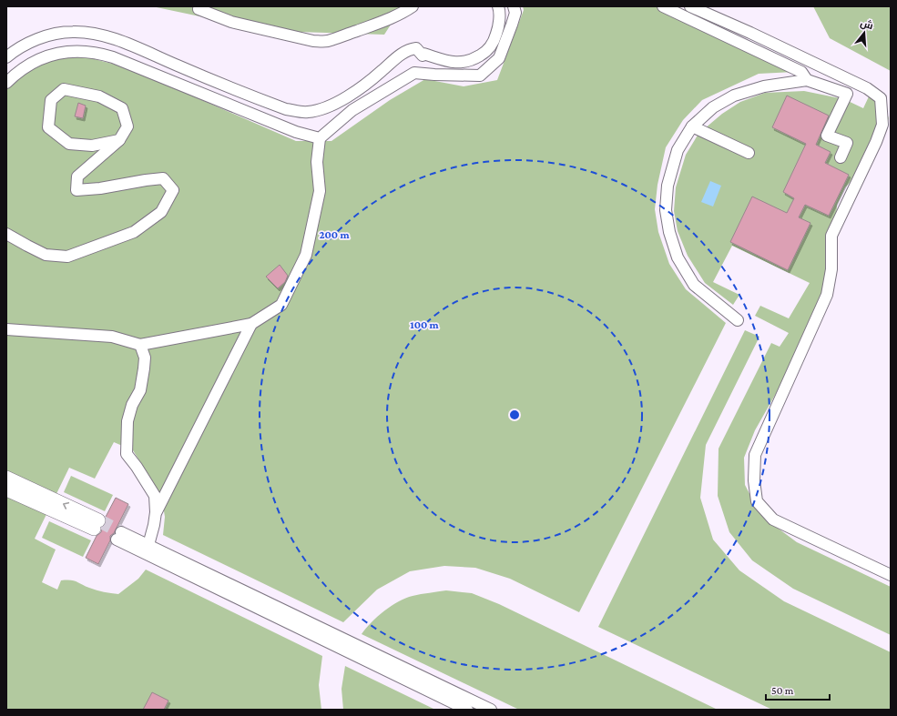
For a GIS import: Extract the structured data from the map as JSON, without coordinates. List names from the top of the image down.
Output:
{
  "scale_bar": "50 m",
  "north": "top",
  "rings": ["200 m", "100 m"]
}
